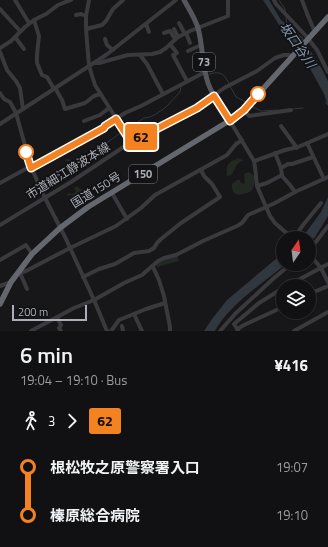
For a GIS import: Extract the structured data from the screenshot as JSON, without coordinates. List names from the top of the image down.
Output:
{
  "streets": {
    "highway": ["150", "国道150号"],
    "main road": ["73"],
    "street": ["市道細江静波本線"]
  },
  "crossings": [
    ["73", "市道細江静波本線"],
    ["73", "国道150号"],
    ["市道細江静波本線", "国道150号"]
  ],
  "water": ["坂口谷川"],
  "lines": ["bus line 62"],
  "scale_bar": "200 m",
  "north": "top",
  "page": {
    "on_map": "62",
    "scale": "200 m",
    "heading": ["6 min", "19:04 – 19:10 · Bus", "¥416"],
    "legs": ["3", "62"],
    "list": [
      {
        "name": "根松牧之原警察署入口",
        "value": "19:07"
      },
      {
        "name": "榛原総合病院",
        "value": "19:10"
      }
    ]
  }
}
